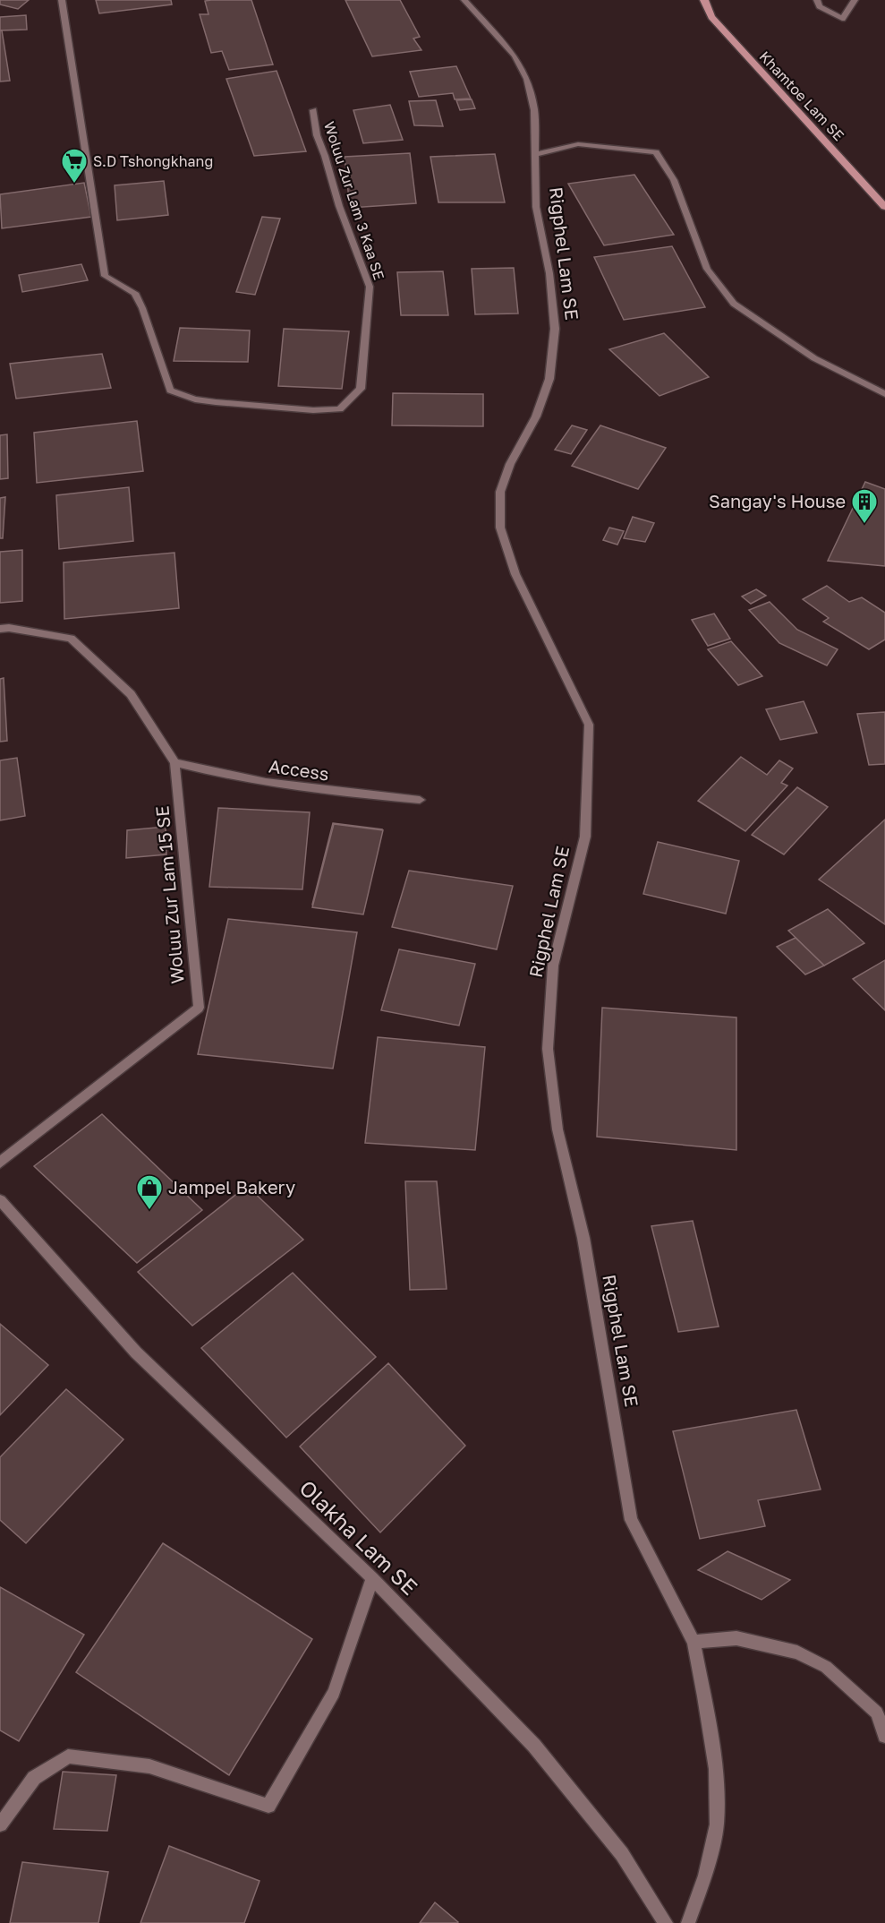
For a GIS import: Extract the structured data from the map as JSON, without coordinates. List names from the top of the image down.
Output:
{
  "streets": {
    "main road": ["Khamtoe Lam SE"],
    "street": [
      "Woluu Zur Lam 3 Kaa SE",
      "Rigphel Lam SE",
      "Access",
      "Woluu Zur Lam 15 SE",
      "Olakha Lam SE"
    ]
  },
  "crossings": [
    ["Access", "Woluu Zur Lam 15 SE"]
  ],
  "places": {
    "supermarket": ["S.D Tshongkhang"],
    "building": ["Sangay's House"],
    "shop": ["Jampel Bakery"]
  }
}
